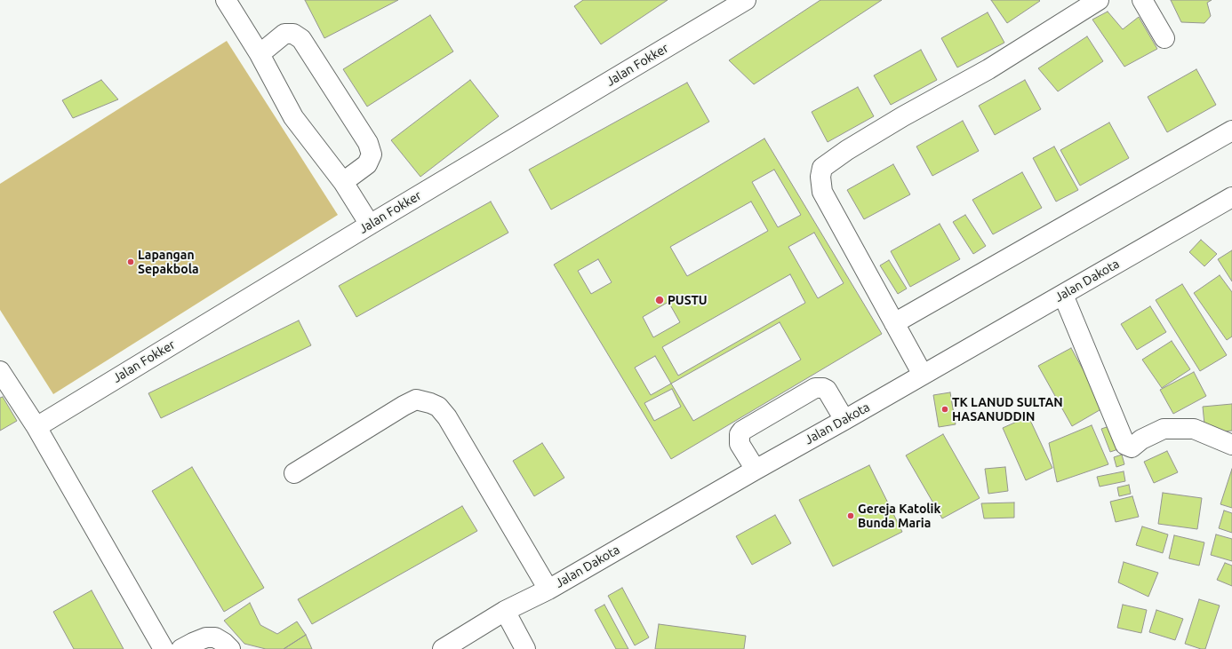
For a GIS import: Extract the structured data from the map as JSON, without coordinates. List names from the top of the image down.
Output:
{
  "streets": {
    "street": ["Jalan Fokker", "Jalan Dakota"]
  },
  "places": [
    "Lapangan Sepakbola",
    "PUSTU",
    "TK LANUD SULTAN HASANUDDIN",
    "Gereja Katolik Bunda Maria"
  ]
}
